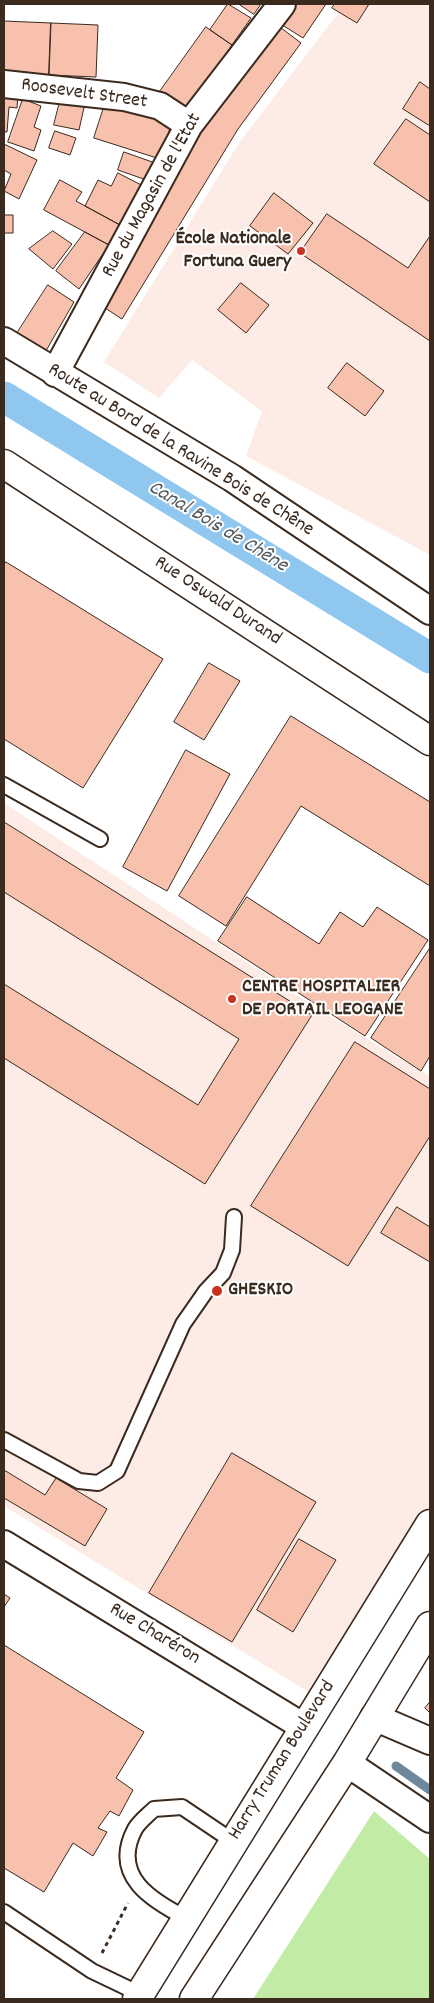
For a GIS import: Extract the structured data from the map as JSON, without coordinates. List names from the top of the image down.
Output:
{
  "streets": {
    "main road": ["Rue Oswald Durand", "Harry Truman Boulevard"],
    "street": [
      "Roosevelt Street",
      "Rue du Magasin de l'Etat",
      "Route au Bord de la Ravine Bois de Chêne",
      "Rue Charéron"
    ]
  },
  "crossings": [
    ["Roosevelt Street", "Rue du Magasin de l'Etat"],
    ["Rue du Magasin de l'Etat", "Route au Bord de la Ravine Bois de Chêne"],
    ["Rue Charéron", "Harry Truman Boulevard"]
  ],
  "water": ["Canal Bois de Chêne"],
  "places": ["École Nationale Fortuna Guery", "CENTRE HOSPITALIER DE PORTAIL LEOGANE", "GHESKIO"]
}
